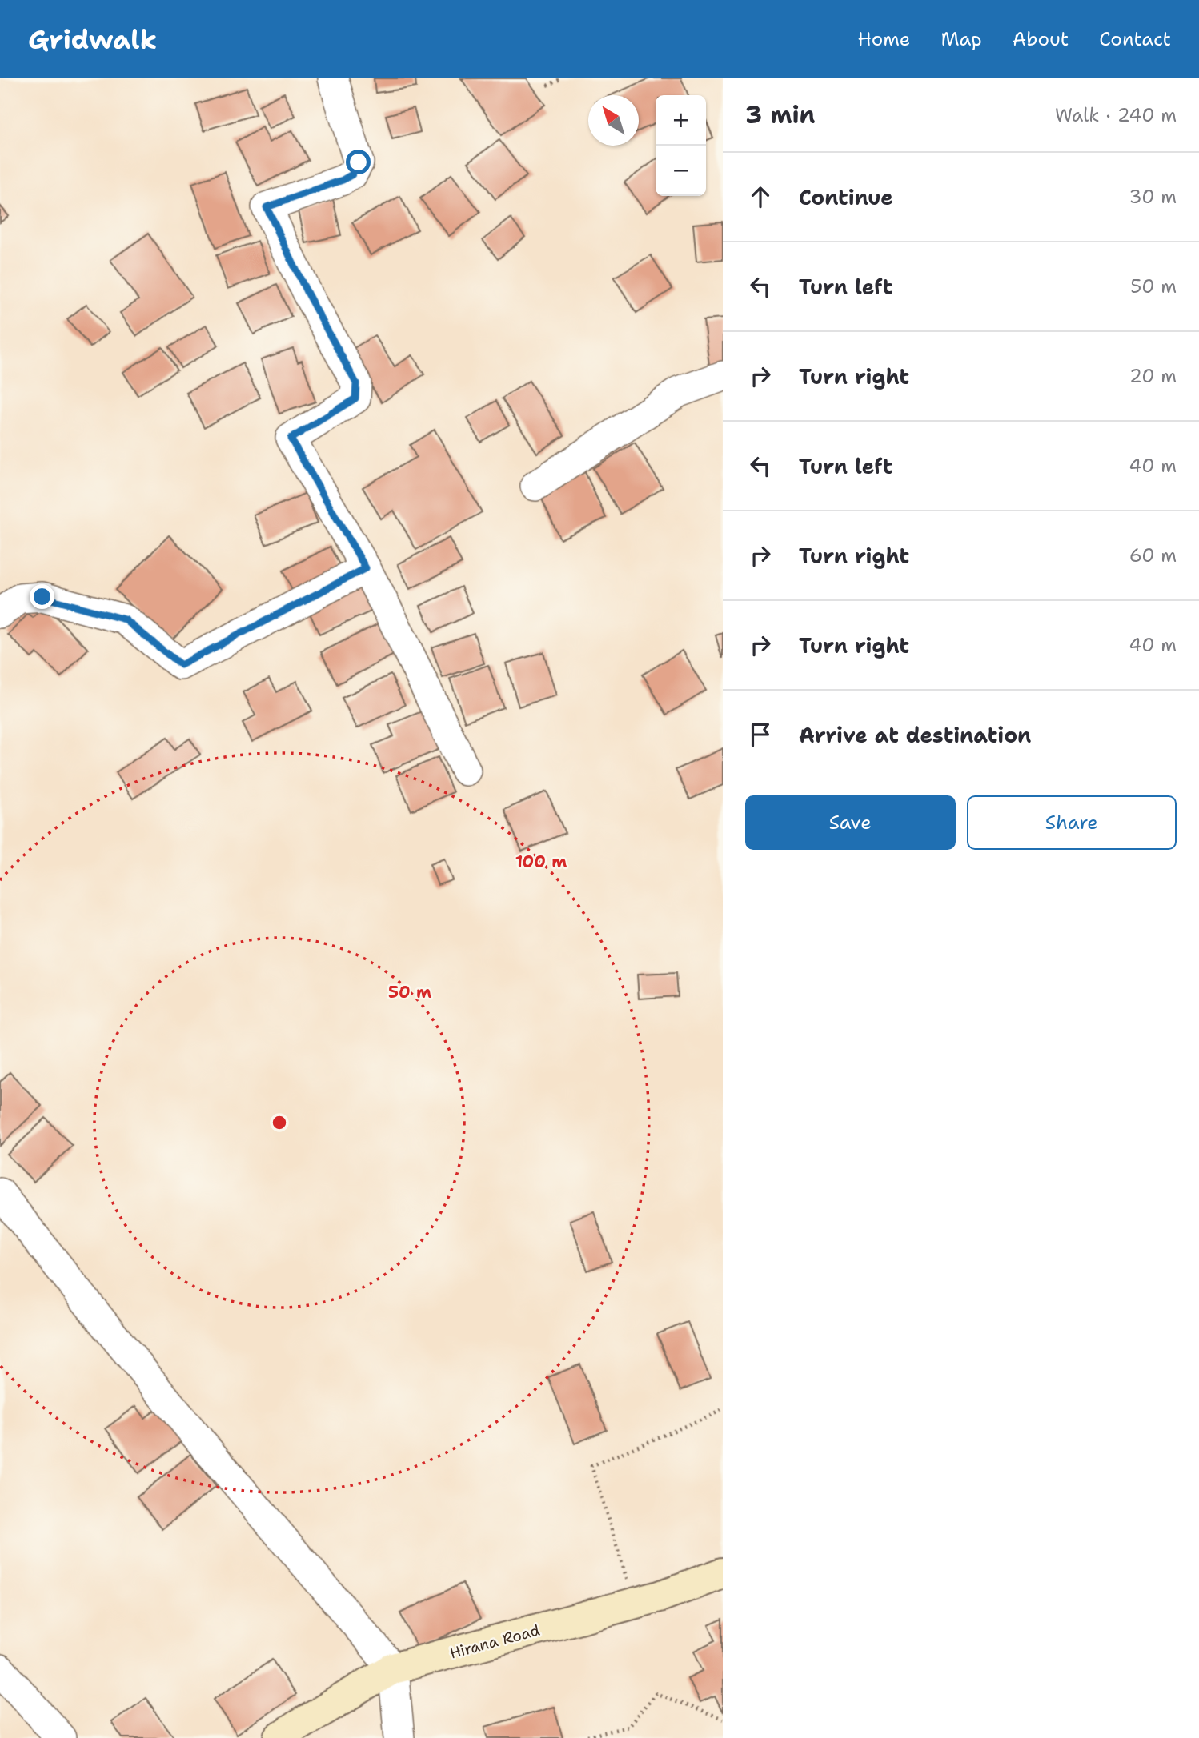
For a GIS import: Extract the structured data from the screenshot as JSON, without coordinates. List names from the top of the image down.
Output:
{
  "streets": {
    "street": ["Hirana Road"]
  },
  "north": "top left",
  "page": {
    "header": "Gridwalk",
    "nav": [
      "Home",
      "Map",
      "About",
      "Contact"
    ],
    "heading": ["3 min", "Walk · 240 m"],
    "map_buttons": ["+", "−"],
    "list": [
      ["Continue", "30 m"],
      ["Turn left", "50 m"],
      ["Turn right", "20 m"],
      ["Turn left", "40 m"],
      ["Turn right", "60 m"],
      ["Turn right", "40 m"],
      "Arrive at destination"
    ],
    "buttons": ["Save", "Share"]
  },
  "rings": ["100 m", "50 m"]
}
